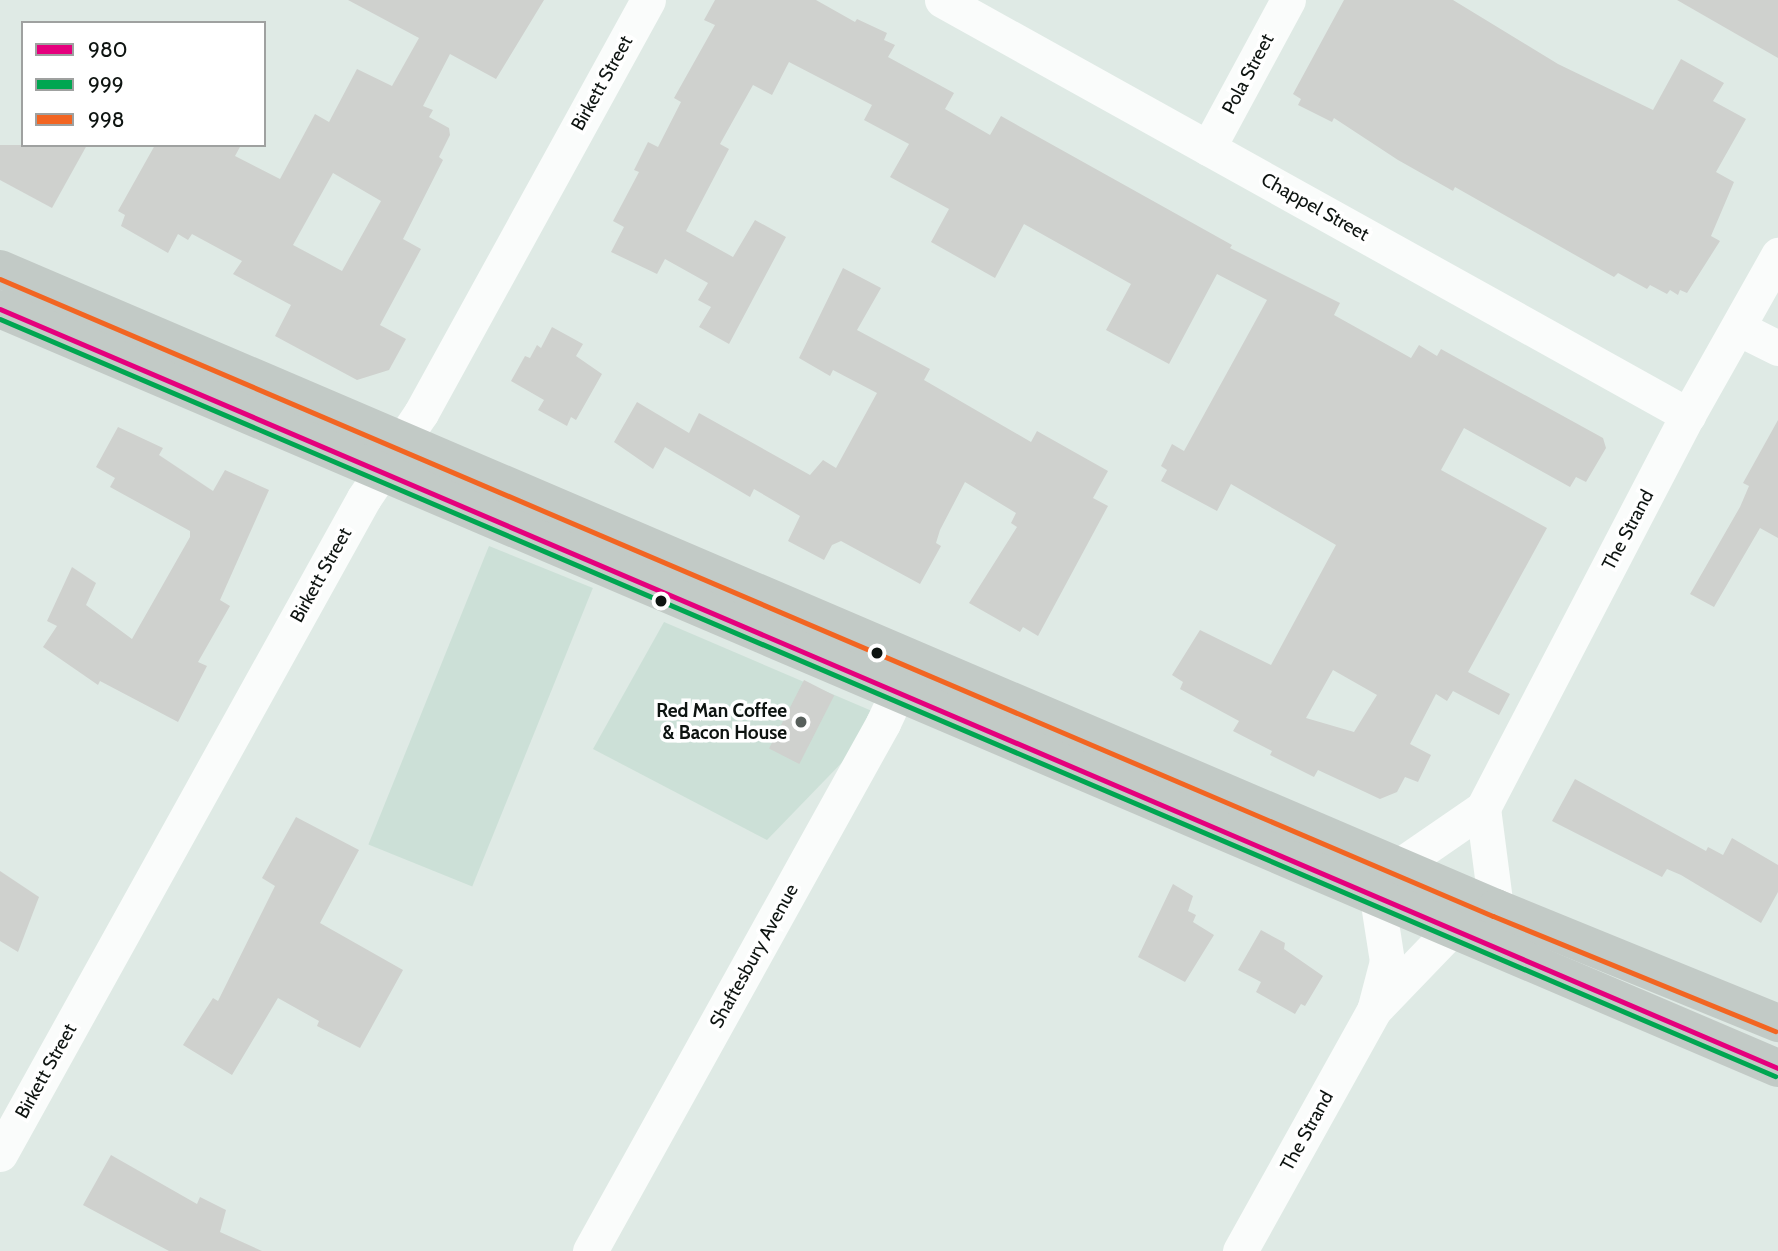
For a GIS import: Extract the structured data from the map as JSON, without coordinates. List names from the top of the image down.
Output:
{
  "streets": {
    "street": [
      "Pola Street",
      "Birkett Street",
      "Chappel Street",
      "The Strand",
      "Shaftesbury Avenue"
    ]
  },
  "crossings": [
    ["Pola Street", "Chappel Street"],
    ["Chappel Street", "The Strand"]
  ],
  "places": ["Red Man Coffee & Bacon House"],
  "lines": ["transit line 998", "transit line 980", "transit line 999"],
  "legend": ["980", "999", "998"]
}
